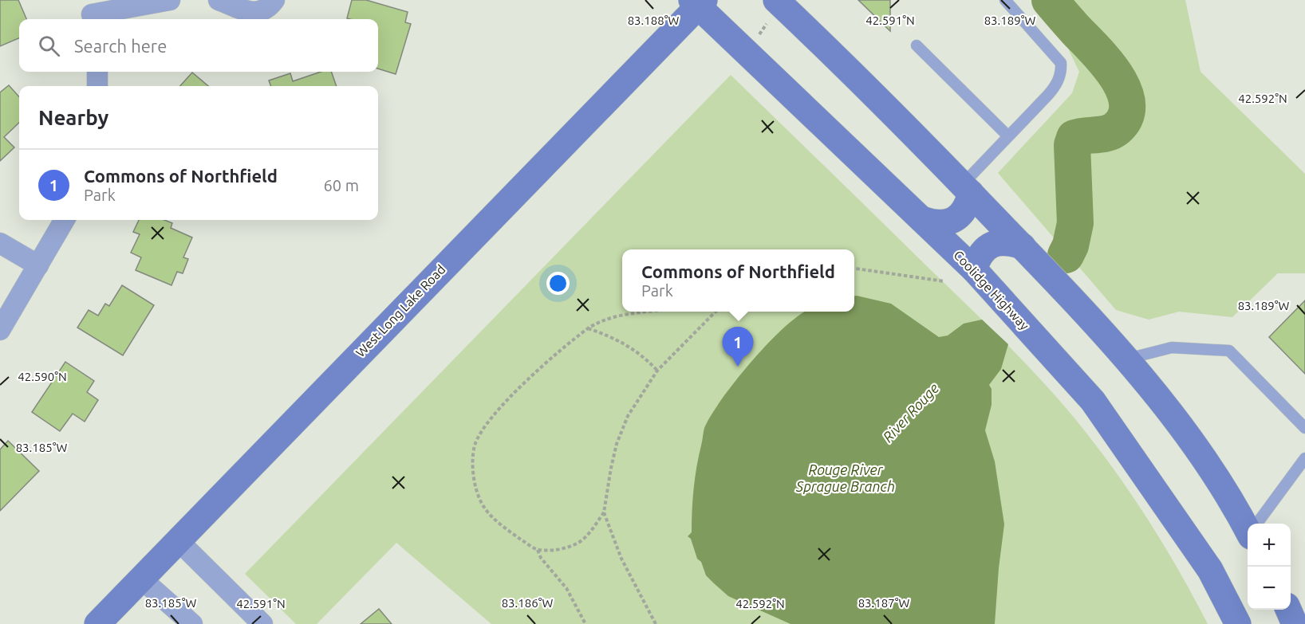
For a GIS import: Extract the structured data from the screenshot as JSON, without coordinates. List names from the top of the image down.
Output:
{
  "streets": {
    "main road": ["Coolidge Highway", "West Long Lake Road"]
  },
  "crossings": [
    ["Coolidge Highway", "West Long Lake Road"]
  ],
  "water": ["River Rouge", "Rouge River Sprague Branch"],
  "page": {
    "search": "Search here",
    "heading": "Nearby",
    "list": [
      {
        "mark": "1",
        "name": "Commons of Northfield",
        "note": "Park",
        "value": "60 m"
      }
    ],
    "popup": ["Commons of Northfield", "Park"],
    "pins": "1",
    "map_buttons": ["+", "−"]
  },
  "coordinates": [
    "42.591°N",
    "83.188°W",
    "83.189°W",
    "42.592°N",
    "42.590°N",
    "83.185°W",
    "83.186°W",
    "83.187°W"
  ]
}
